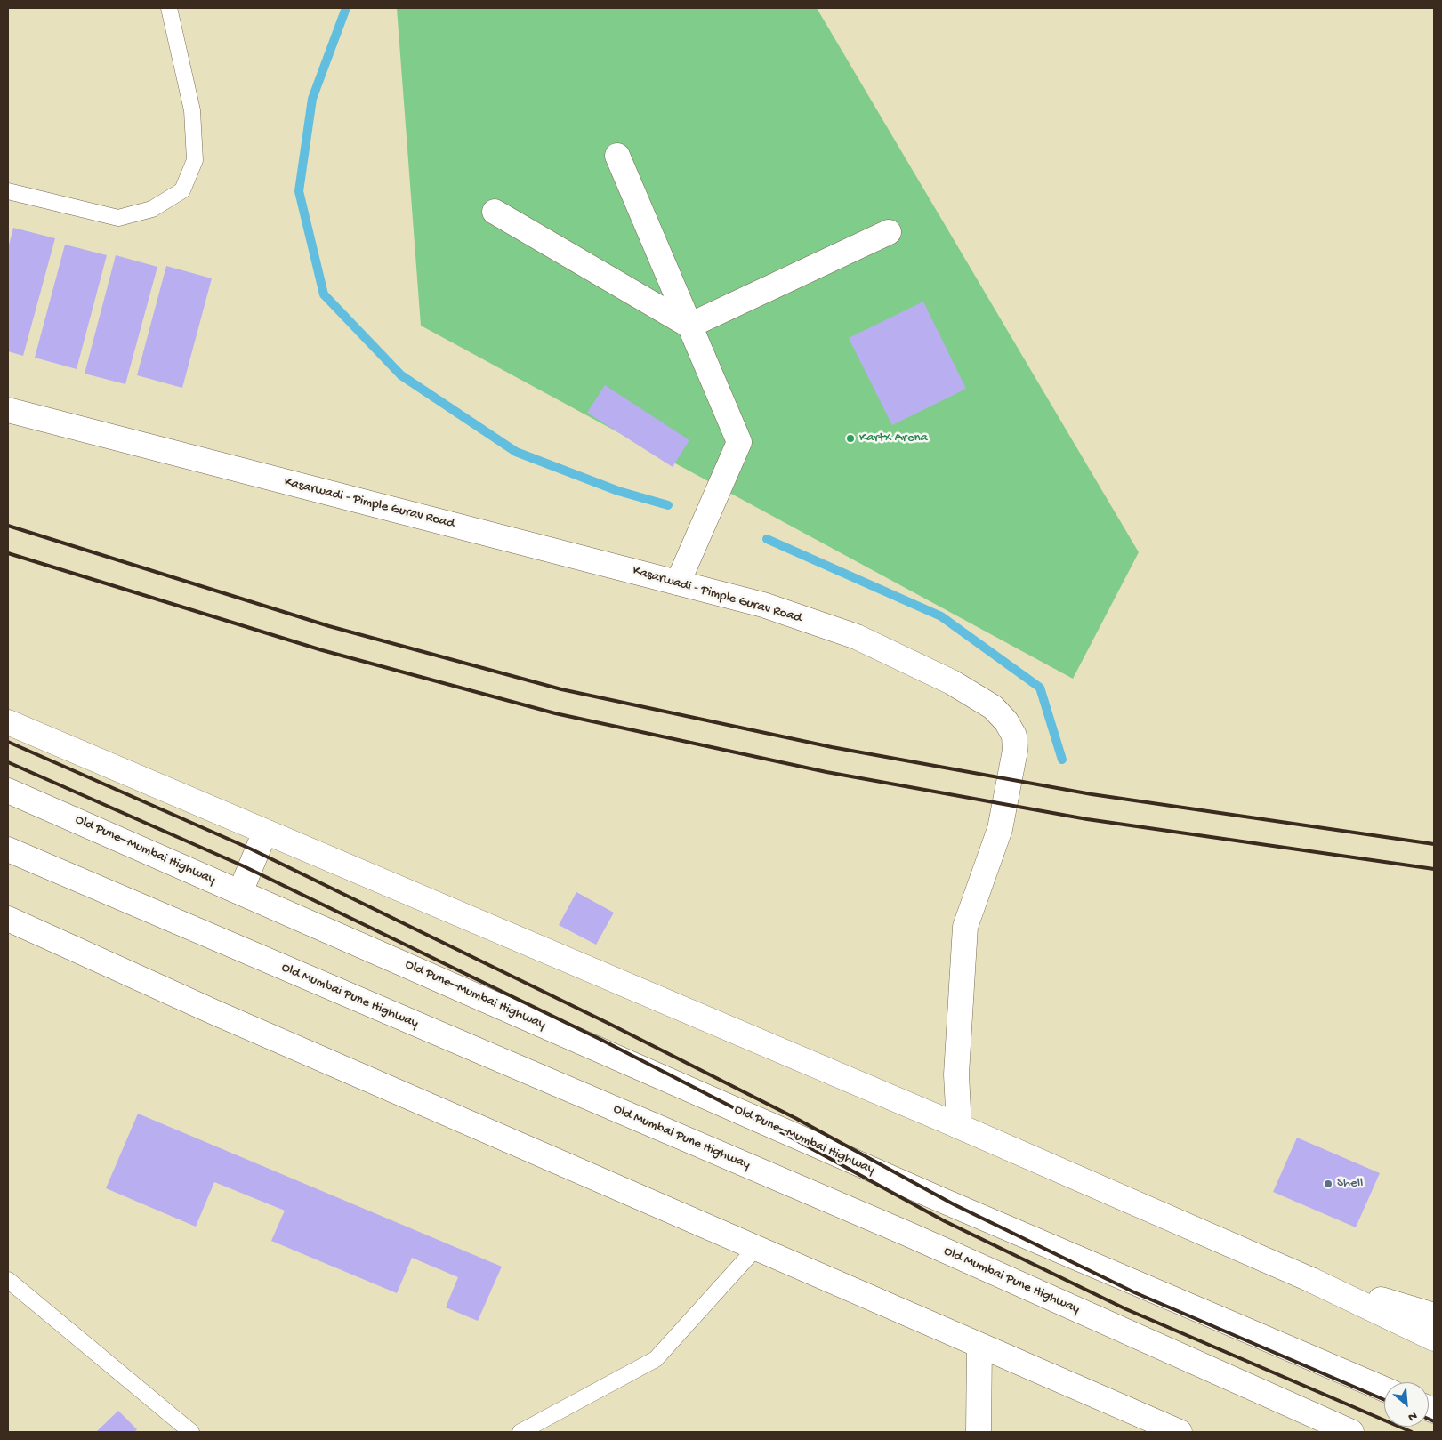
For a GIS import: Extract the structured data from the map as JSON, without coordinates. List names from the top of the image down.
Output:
{
  "streets": {
    "main road": ["Kasarwadi - Pimple Gurav Road", "Old Pune–Mumbai Highway", "Old Mumbai Pune Highway"]
  },
  "places": ["KartX Arena", "Shell"],
  "north": "bottom right"
}
